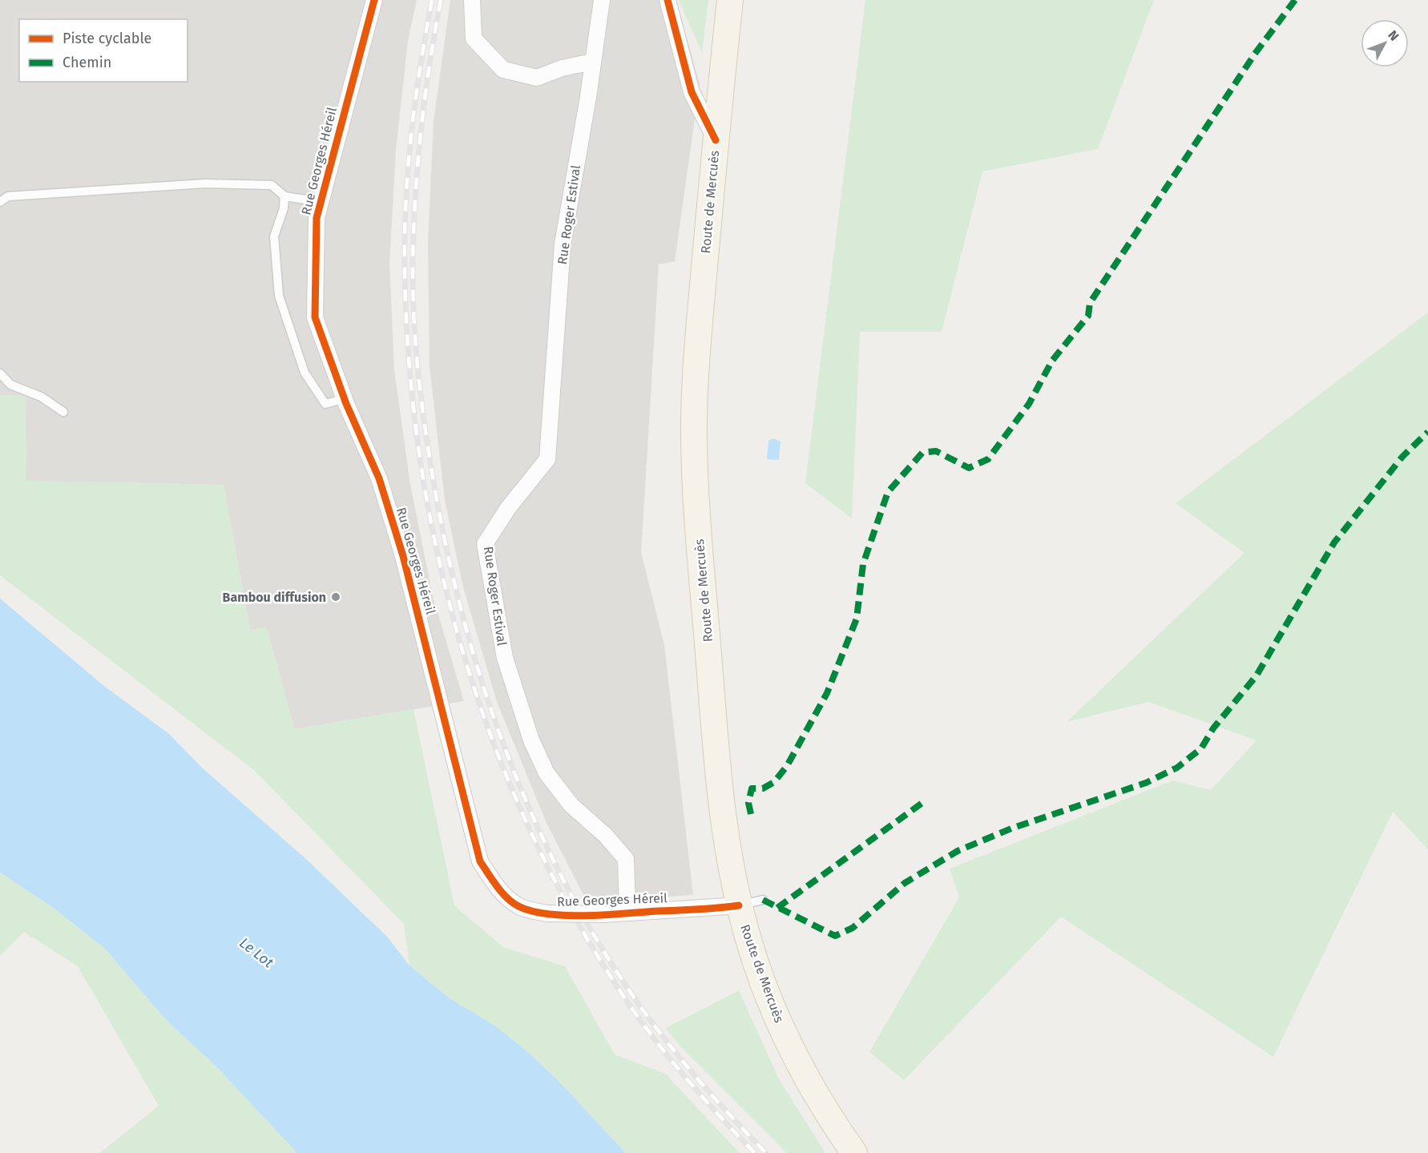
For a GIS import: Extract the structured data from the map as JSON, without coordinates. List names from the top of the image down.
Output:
{
  "streets": {
    "main road": ["Route de Mercuès"],
    "street": ["Rue Georges Héreil", "Rue Roger Estival"]
  },
  "crossings": [
    ["Rue Georges Héreil", "Route de Mercuès"],
    ["Rue Georges Héreil", "Rue Roger Estival"]
  ],
  "water": ["Le Lot"],
  "places": ["Bambou diffusion"],
  "legend": ["Piste cyclable", "Chemin"],
  "north": "top right"
}
